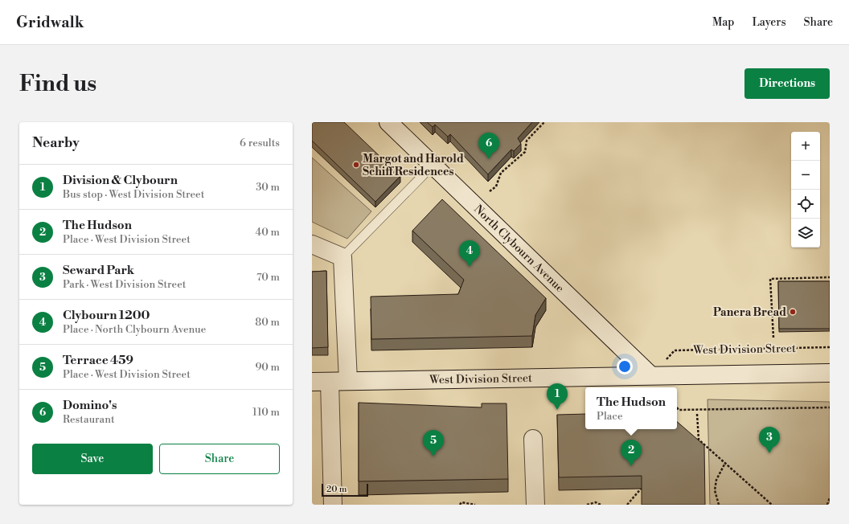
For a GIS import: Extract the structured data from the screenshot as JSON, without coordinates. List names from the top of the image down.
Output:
{
  "streets": {
    "main road": ["North Clybourn Avenue", "West Division Street"]
  },
  "crossings": [
    ["North Clybourn Avenue", "West Division Street"]
  ],
  "places": ["Margot and Harold Schiff Residences", "Panera Bread"],
  "scale_bar": "20 m",
  "page": {
    "header": "Gridwalk",
    "nav": ["Map", "Layers", "Share"],
    "buttons": [
      "Directions",
      ["Save", "Share"]
    ],
    "title": "Find us",
    "heading": ["Nearby", "6 results"],
    "map_buttons": ["+", "−"],
    "pins": [
      "6",
      "4",
      "1",
      "3",
      "5",
      "2"
    ],
    "list": [
      {
        "mark": "1",
        "name": "Division & Clybourn",
        "note": "Bus stop · West Division Street",
        "value": "30 m"
      },
      {
        "mark": "2",
        "name": "The Hudson",
        "note": "Place · West Division Street",
        "value": "40 m"
      },
      {
        "mark": "3",
        "name": "Seward Park",
        "note": "Park · West Division Street",
        "value": "70 m"
      },
      {
        "mark": "4",
        "name": "Clybourn 1200",
        "note": "Place · North Clybourn Avenue",
        "value": "80 m"
      },
      {
        "mark": "5",
        "name": "Terrace 459",
        "note": "Place · West Division Street",
        "value": "90 m"
      },
      {
        "mark": "6",
        "name": "Domino's",
        "note": "Restaurant",
        "value": "110 m"
      }
    ],
    "popup": ["The Hudson", "Place"],
    "scale": "20 m"
  }
}
